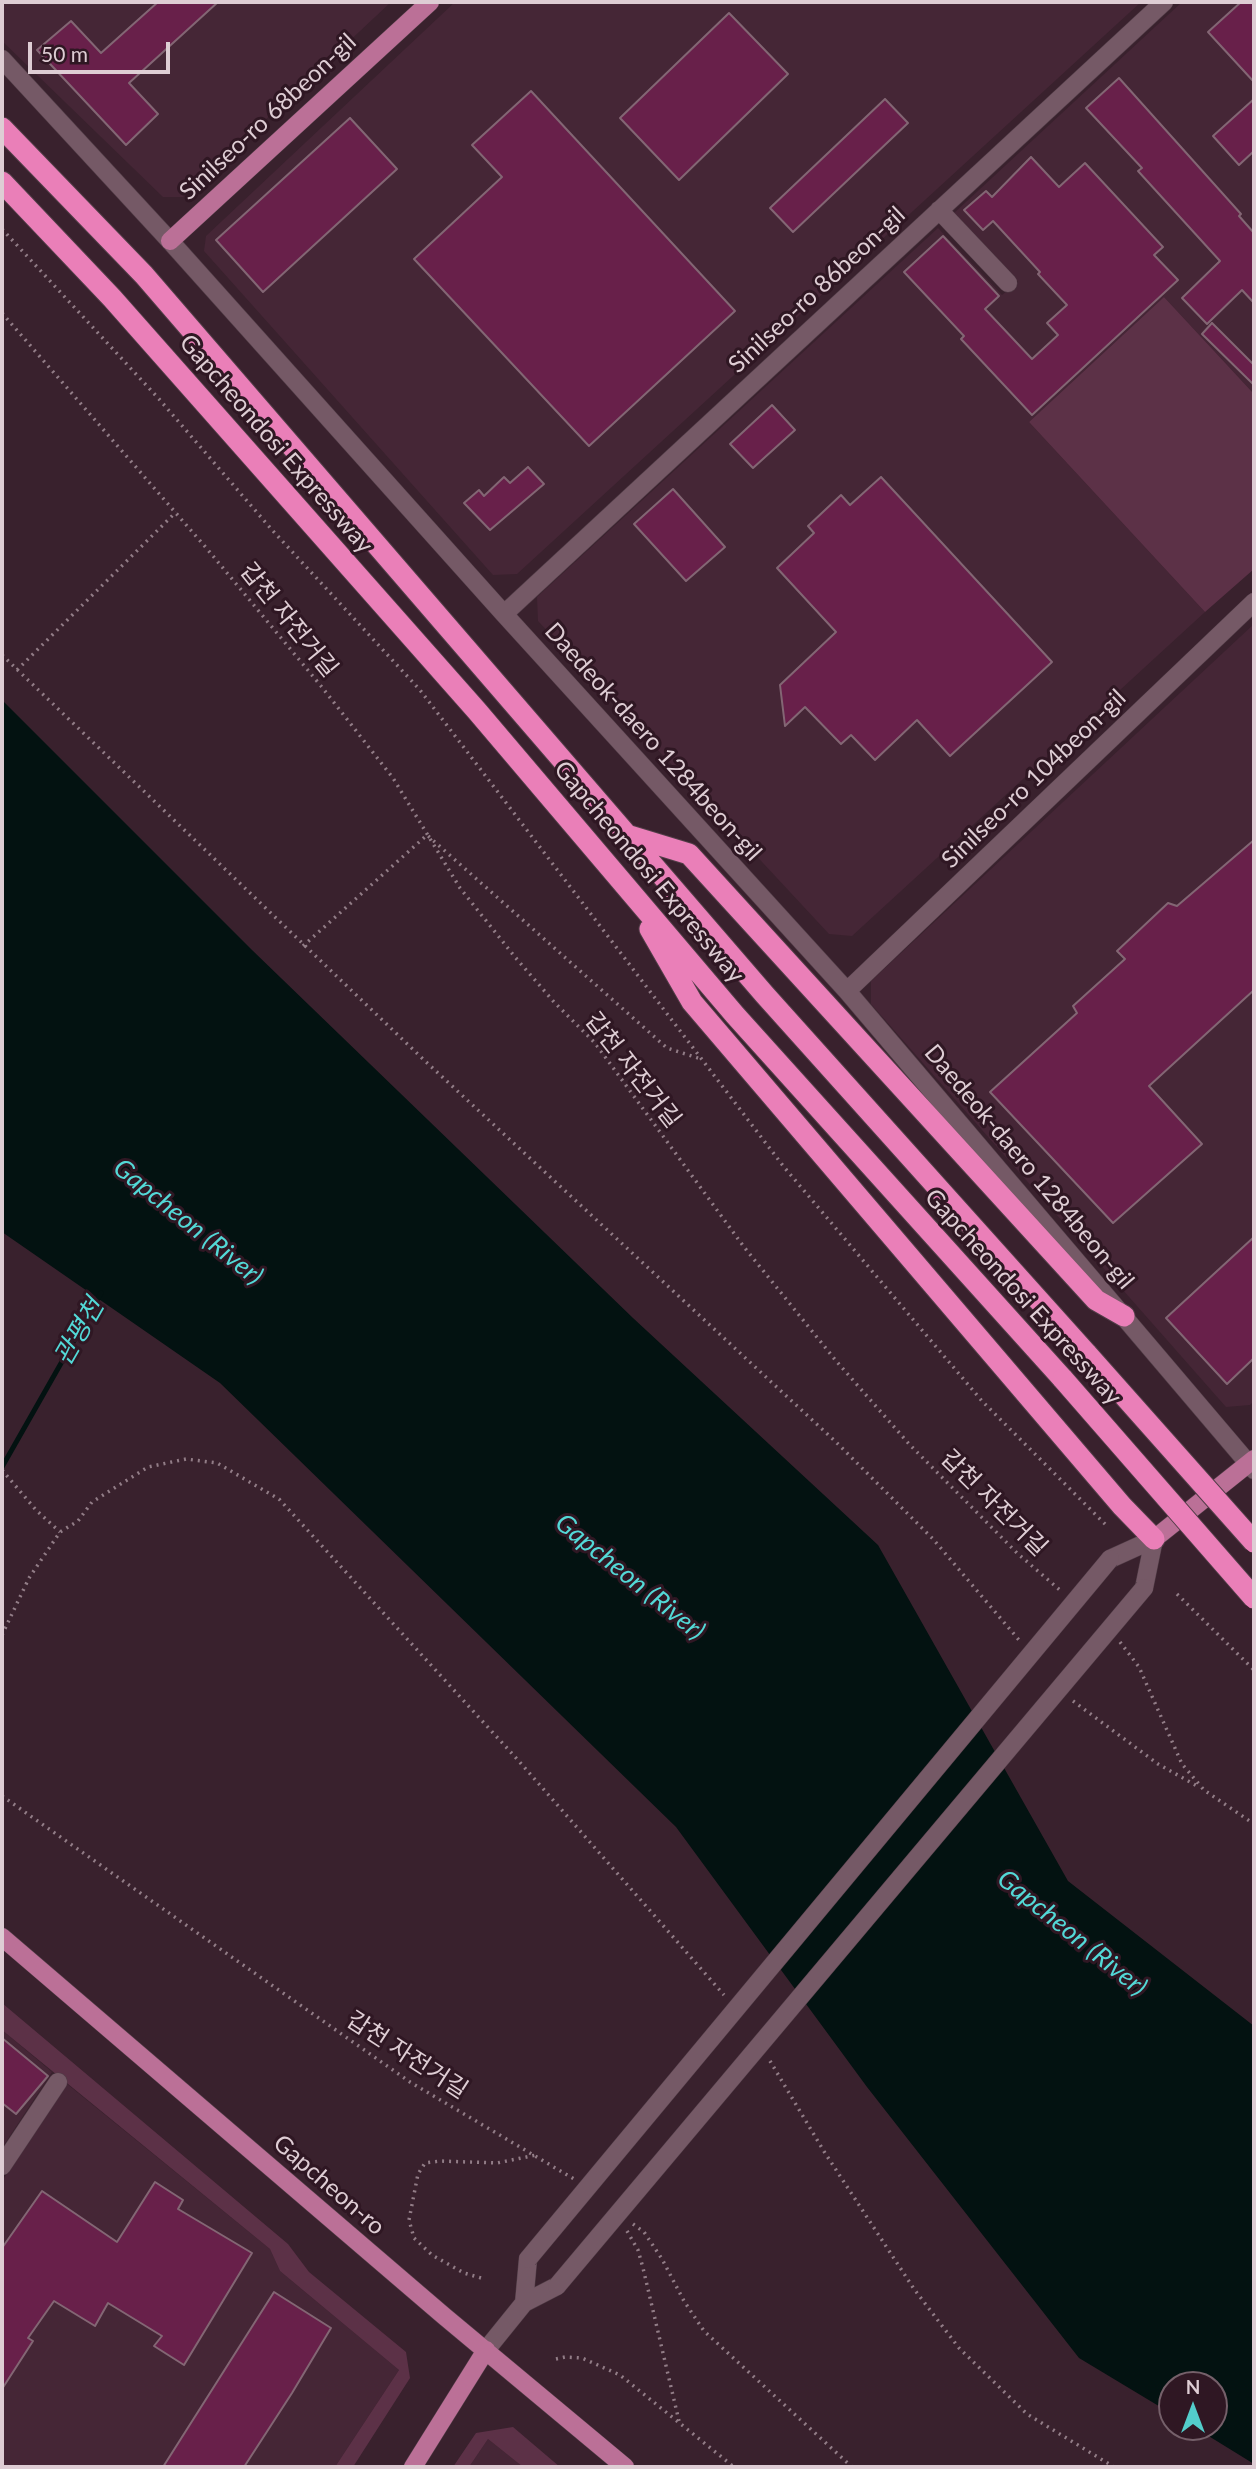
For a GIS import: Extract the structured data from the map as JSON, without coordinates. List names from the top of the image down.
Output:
{
  "streets": {
    "highway": ["Gapcheondosi Expressway"],
    "main road": ["Sinilseo-ro 68beon-gil", "Gapcheon-ro"],
    "street": ["Sinilseo-ro 86beon-gil", "Daedeok-daero 1284beon-gil", "Sinilseo-ro 104beon-gil"],
    "path": ["갑천 자전거길"]
  },
  "crossings": [
    ["Sinilseo-ro 68beon-gil", "Daedeok-daero 1284beon-gil"],
    ["Sinilseo-ro 86beon-gil", "Daedeok-daero 1284beon-gil"],
    ["Daedeok-daero 1284beon-gil", "Sinilseo-ro 104beon-gil"]
  ],
  "water": ["Gapcheon (River)", "관평천"],
  "scale_bar": "50 m",
  "north": "top"
}
